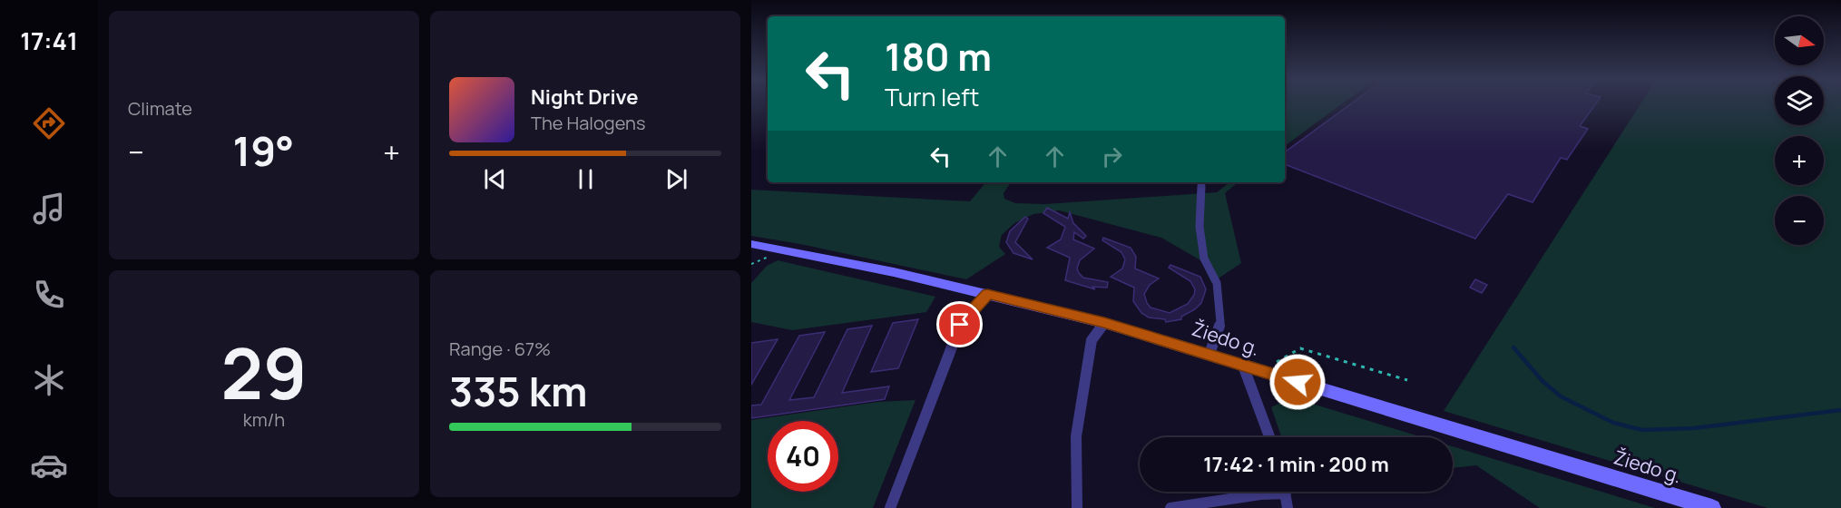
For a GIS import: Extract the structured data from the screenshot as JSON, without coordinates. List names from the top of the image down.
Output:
{
  "streets": {
    "street": ["Žiedo g."]
  },
  "north": "right",
  "page": {
    "tabs": "17:41",
    "tile": [
      "Climate",
      ["29", "km/h"],
      ["Range · 67%", "335 km"]
    ],
    "map_buttons": ["+", "−"],
    "turn": ["180 m", "Turn left"],
    "song": ["Night Drive", "The Halogens"],
    "heat": ["−", "19°", "+"],
    "limit": "40",
    "trip": "17:42 · 1 min · 200 m"
  }
}
